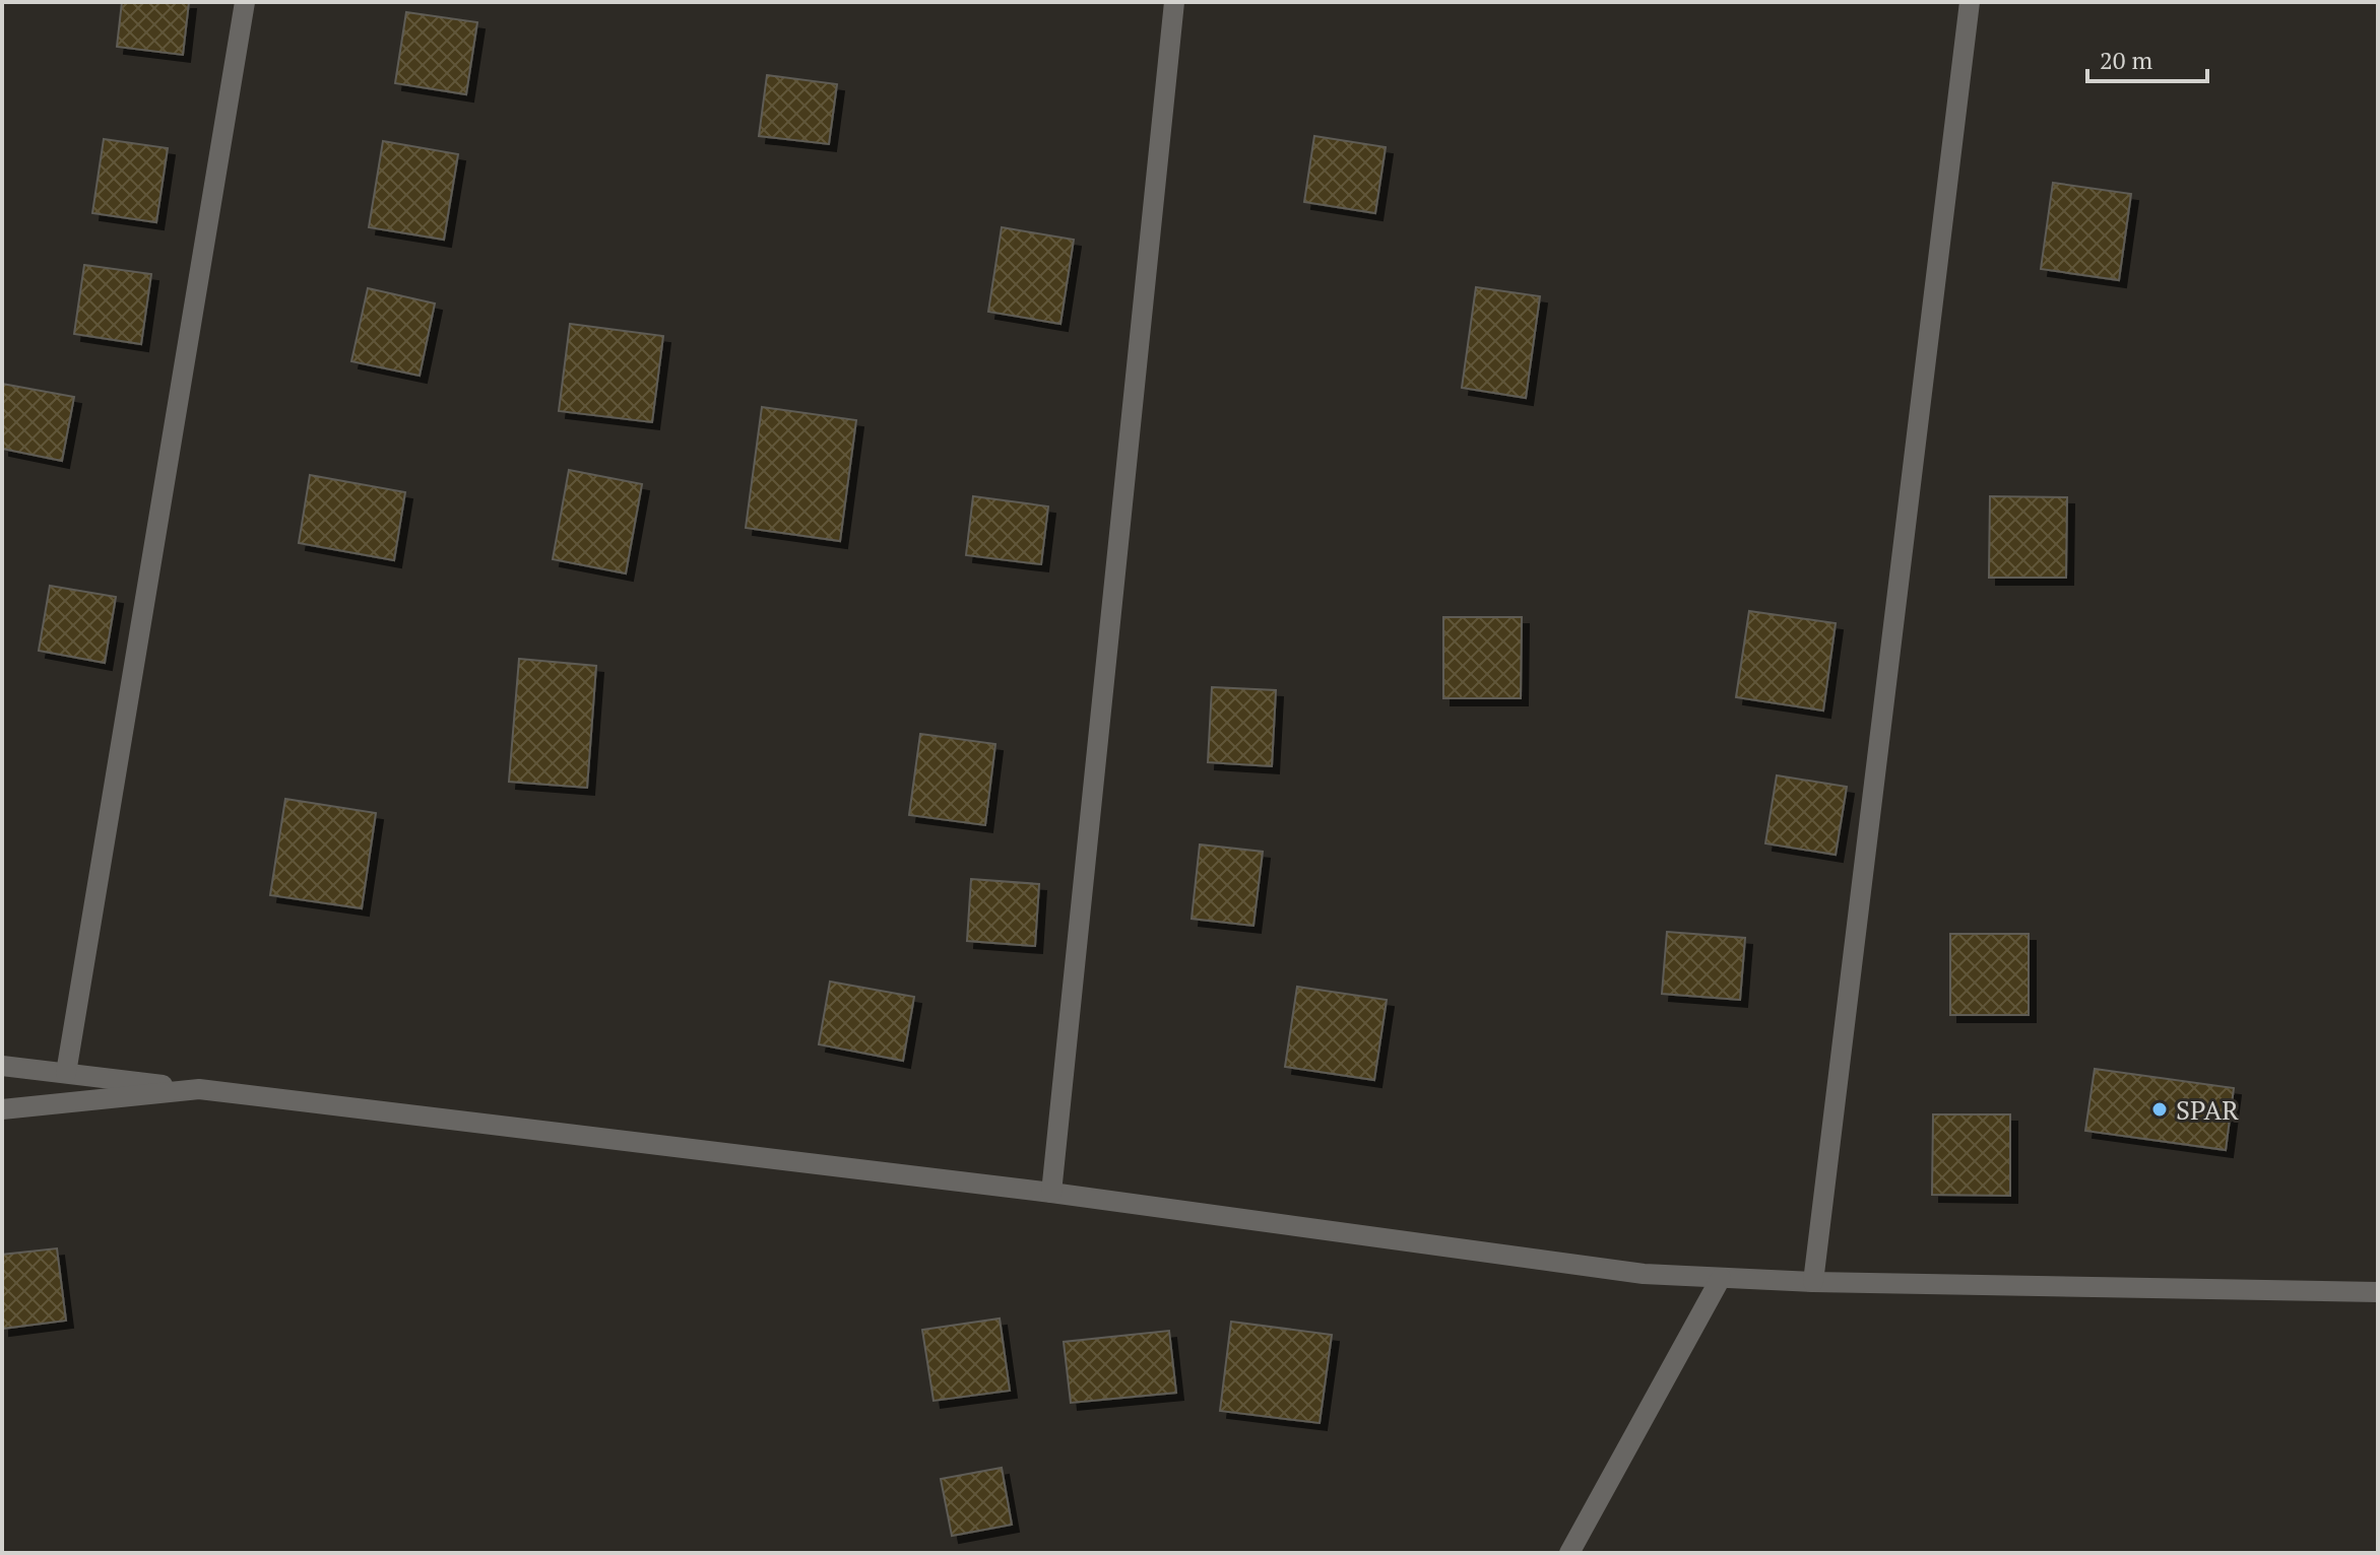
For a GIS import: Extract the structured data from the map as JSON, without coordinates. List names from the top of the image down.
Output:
{
  "places": ["SPAR"],
  "scale_bar": "20 m"
}
